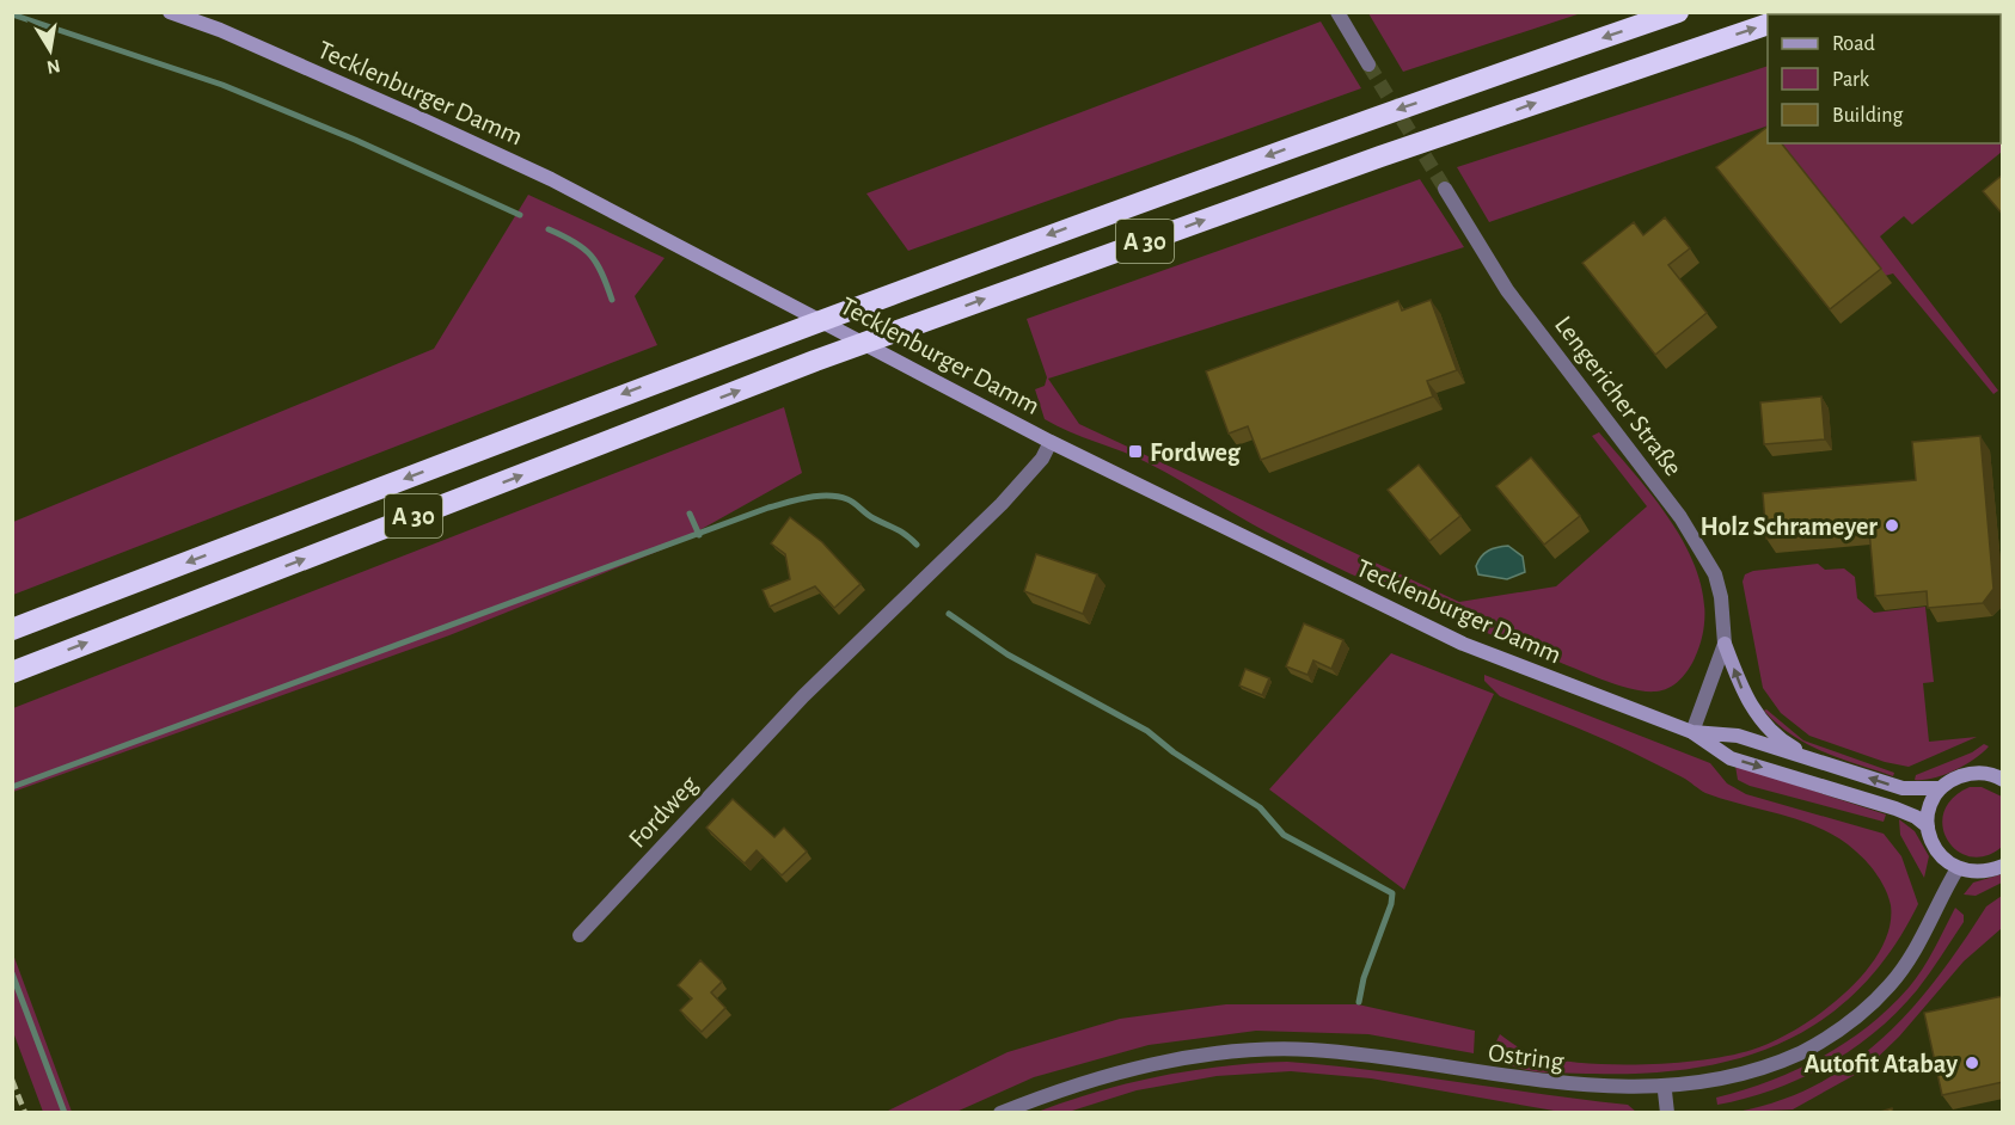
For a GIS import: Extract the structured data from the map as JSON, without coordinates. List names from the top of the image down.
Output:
{
  "streets": {
    "highway": ["A 30"],
    "main road": ["Tecklenburger Damm", "Lengericher Straße"],
    "street": ["Fordweg", "Ostring"]
  },
  "crossings": [
    ["Tecklenburger Damm", "Lengericher Straße"],
    ["Tecklenburger Damm", "Fordweg"]
  ],
  "places": {
    "transit": ["Fordweg"],
    "other": ["Holz Schrameyer", "Autofit Atabay"]
  },
  "legend": ["Road", "Park", "Building"],
  "north": "bottom"
}
